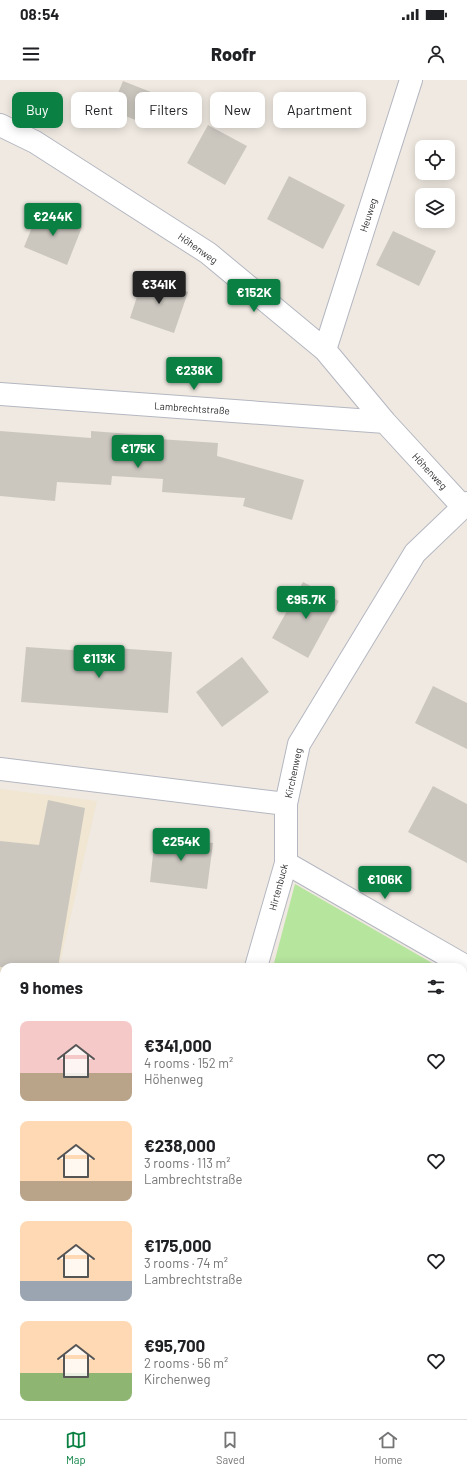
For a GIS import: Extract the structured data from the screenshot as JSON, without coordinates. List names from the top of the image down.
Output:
{
  "streets": {
    "street": [
      "Heuweg",
      "Höhenweg",
      "Lambrechtstraße",
      "Kirchenweg",
      "Hirtenbuck"
    ]
  },
  "crossings": [
    ["Heuweg", "Höhenweg"],
    ["Höhenweg", "Lambrechtstraße"],
    ["Höhenweg", "Kirchenweg"],
    ["Kirchenweg", "Hirtenbuck"]
  ],
  "page": {
    "status": "08:54",
    "header": "Roofr",
    "chip": [
      "Buy",
      "Rent",
      "Filters",
      "New",
      "Apartment"
    ],
    "price": [
      "€244K",
      "€341K",
      "€152K",
      "€238K",
      "€175K",
      "€95.7K",
      "€113K",
      "€254K",
      "€106K"
    ],
    "heading": "9 homes",
    "list": [
      {
        "name": "€341,000",
        "note": "4 rooms · 152 m² · Höhenweg"
      },
      {
        "name": "€238,000",
        "note": "3 rooms · 113 m² · Lambrechtstraße"
      },
      {
        "name": "€175,000",
        "note": "3 rooms · 74 m² · Lambrechtstraße"
      },
      {
        "name": "€95,700",
        "note": "2 rooms · 56 m² · Kirchenweg"
      }
    ],
    "tabs": ["Map", "Saved", "Home"]
  }
}
